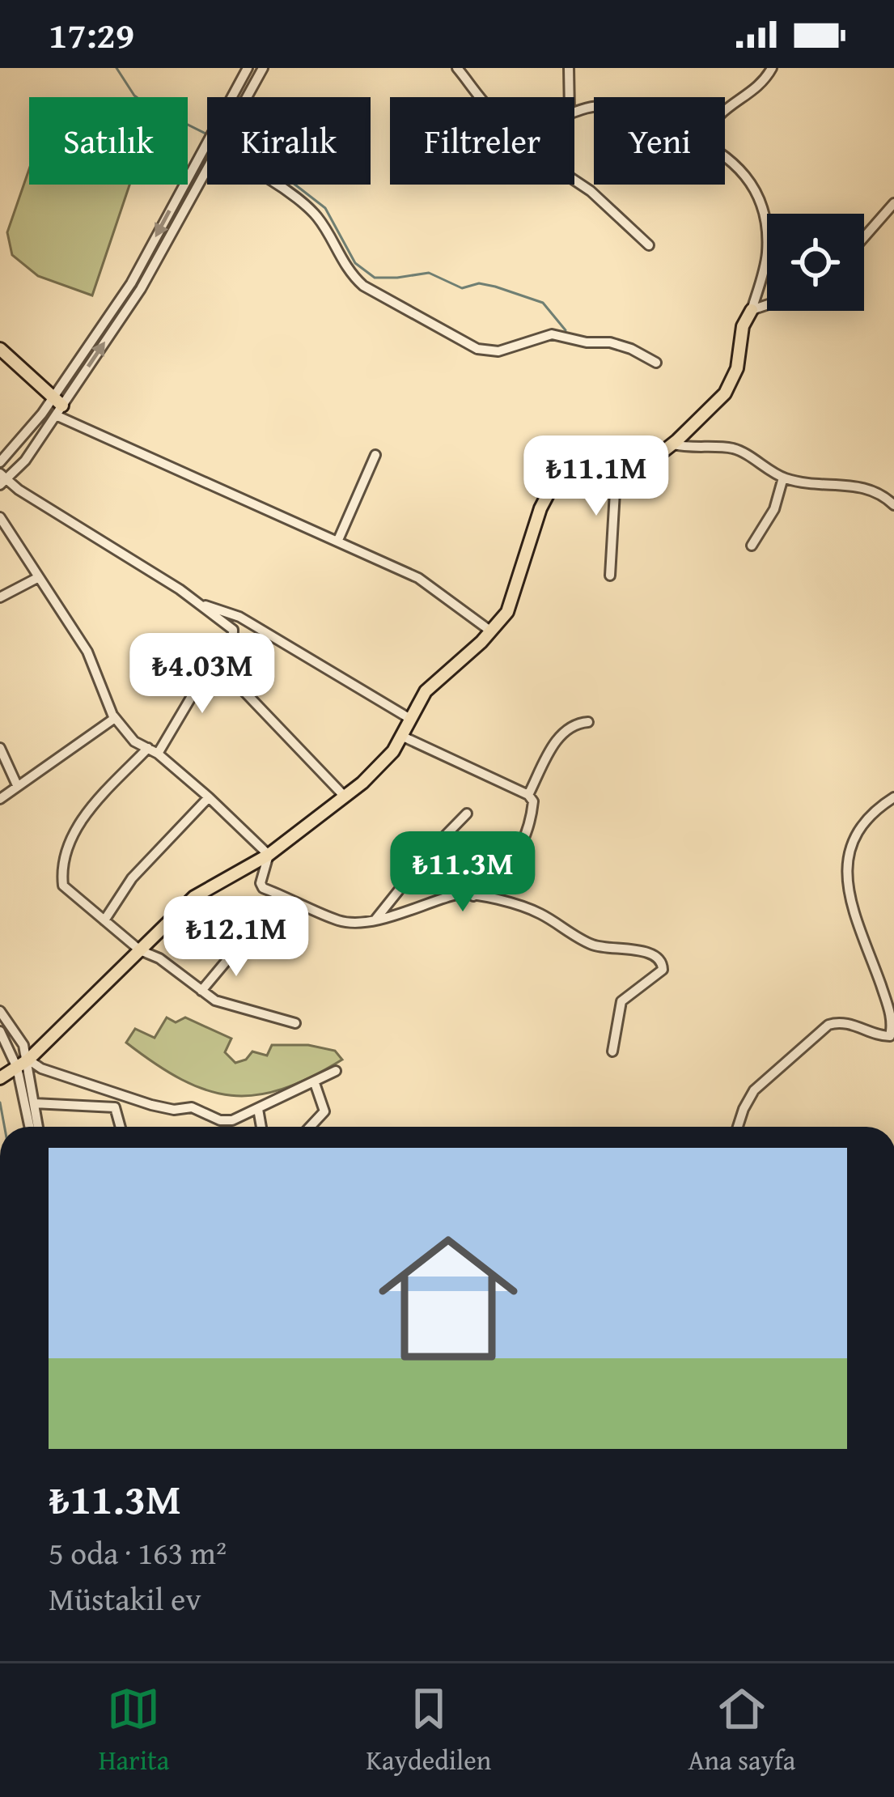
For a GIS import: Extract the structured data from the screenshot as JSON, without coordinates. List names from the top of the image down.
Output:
{
  "page": {
    "status": "17:29",
    "chip": [
      "Satılık",
      "Kiralık",
      "Filtreler",
      "Yeni"
    ],
    "price": [
      "₺11.1M",
      "₺4.03M",
      "₺11.3M",
      "₺12.1M"
    ],
    "list": [
      {
        "name": "₺11.3M",
        "note": "5 oda · 163 m² · Müstakil ev"
      }
    ],
    "tabs": ["Harita", "Kaydedilen", "Ana sayfa"]
  }
}
